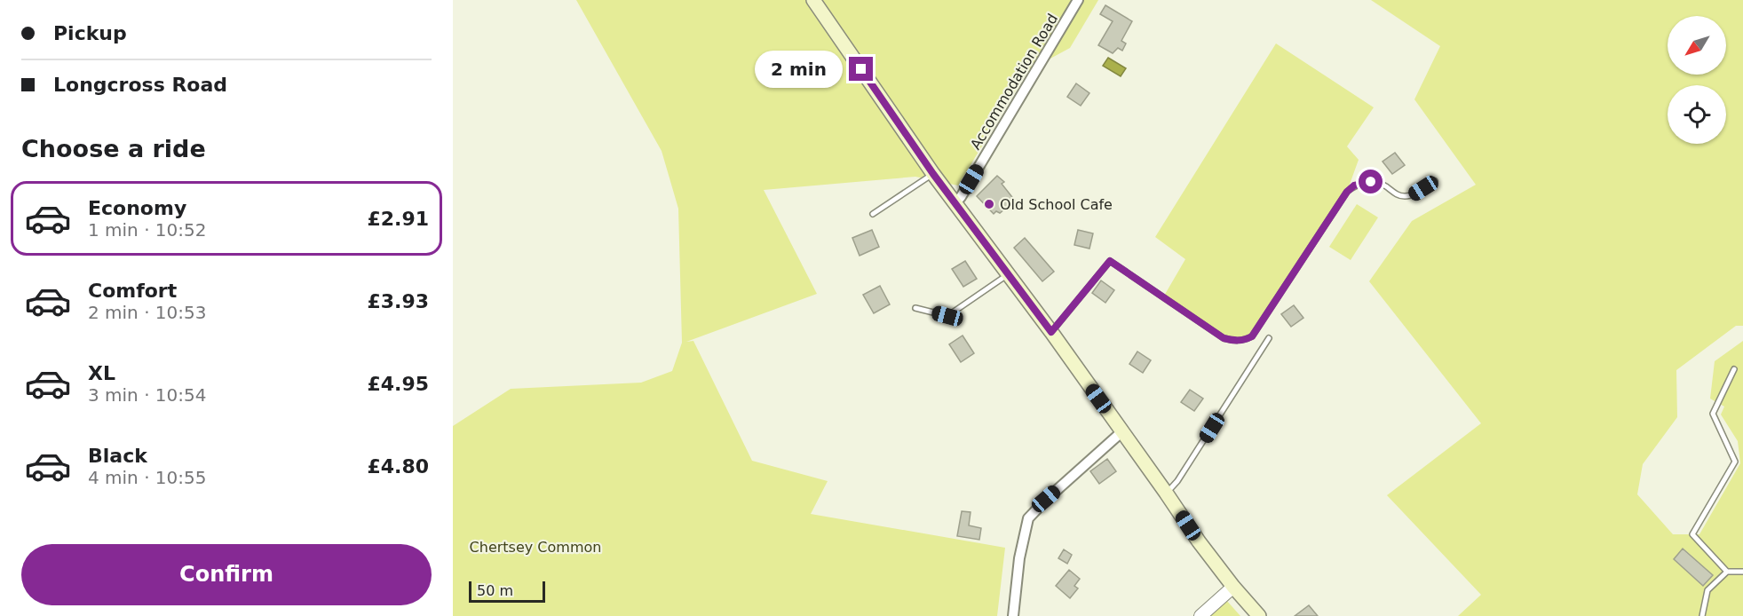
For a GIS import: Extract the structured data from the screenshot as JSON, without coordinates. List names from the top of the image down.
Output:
{
  "streets": {
    "street": ["Accommodation Road"]
  },
  "parks": ["Chertsey Common"],
  "places": ["Old School Cafe"],
  "scale_bar": "50 m",
  "north": "bottom left",
  "page": {
    "banner": ["Pickup", "Longcross Road"],
    "bubble": "2 min",
    "heading": "Choose a ride",
    "list": [
      {
        "name": "Economy",
        "note": "1 min · 10:52",
        "value": "£2.91"
      },
      {
        "name": "Comfort",
        "note": "2 min · 10:53",
        "value": "£3.93"
      },
      {
        "name": "XL",
        "note": "3 min · 10:54",
        "value": "£4.95"
      },
      {
        "name": "Black",
        "note": "4 min · 10:55",
        "value": "£4.80"
      }
    ],
    "buttons": "Confirm",
    "scale": "50 m"
  }
}
